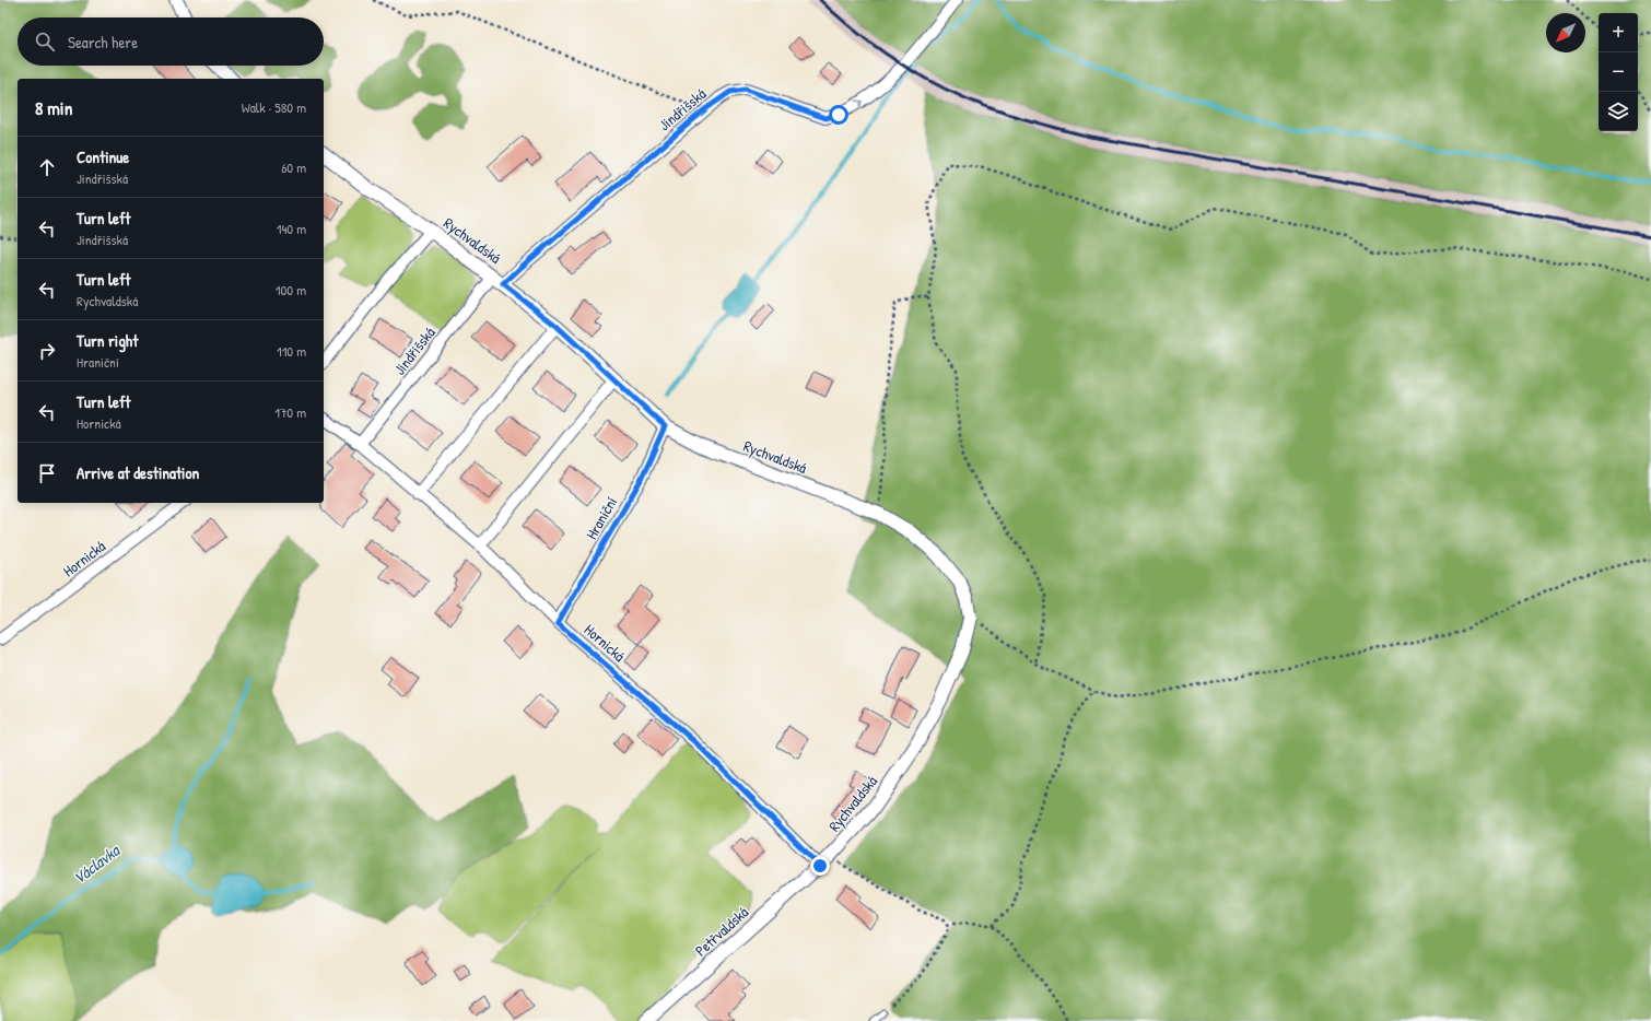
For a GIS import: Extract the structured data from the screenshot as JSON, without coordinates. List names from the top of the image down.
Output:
{
  "streets": {
    "street": [
      "Jindřišská",
      "Rychvaldská",
      "Hraniční",
      "Hornická",
      "Petřvaldská"
    ]
  },
  "crossings": [
    ["Jindřišská", "Rychvaldská"],
    ["Jindřišská", "Hornická"],
    ["Rychvaldská", "Hraniční"],
    ["Rychvaldská", "Hornická"],
    ["Rychvaldská", "Petřvaldská"],
    ["Hraniční", "Hornická"],
    ["Hornická", "Petřvaldská"]
  ],
  "water": ["Václavka"],
  "north": "bottom left",
  "page": {
    "map_buttons": ["+", "−"],
    "search": "Search here",
    "heading": ["8 min", "Walk · 580 m"],
    "list": [
      ["Continue", "Jindřišská", "60 m"],
      ["Turn left", "Jindřišská", "140 m"],
      ["Turn left", "Rychvaldská", "100 m"],
      ["Turn right", "Hraniční", "110 m"],
      ["Turn left", "Hornická", "170 m"],
      "Arrive at destination"
    ]
  }
}
